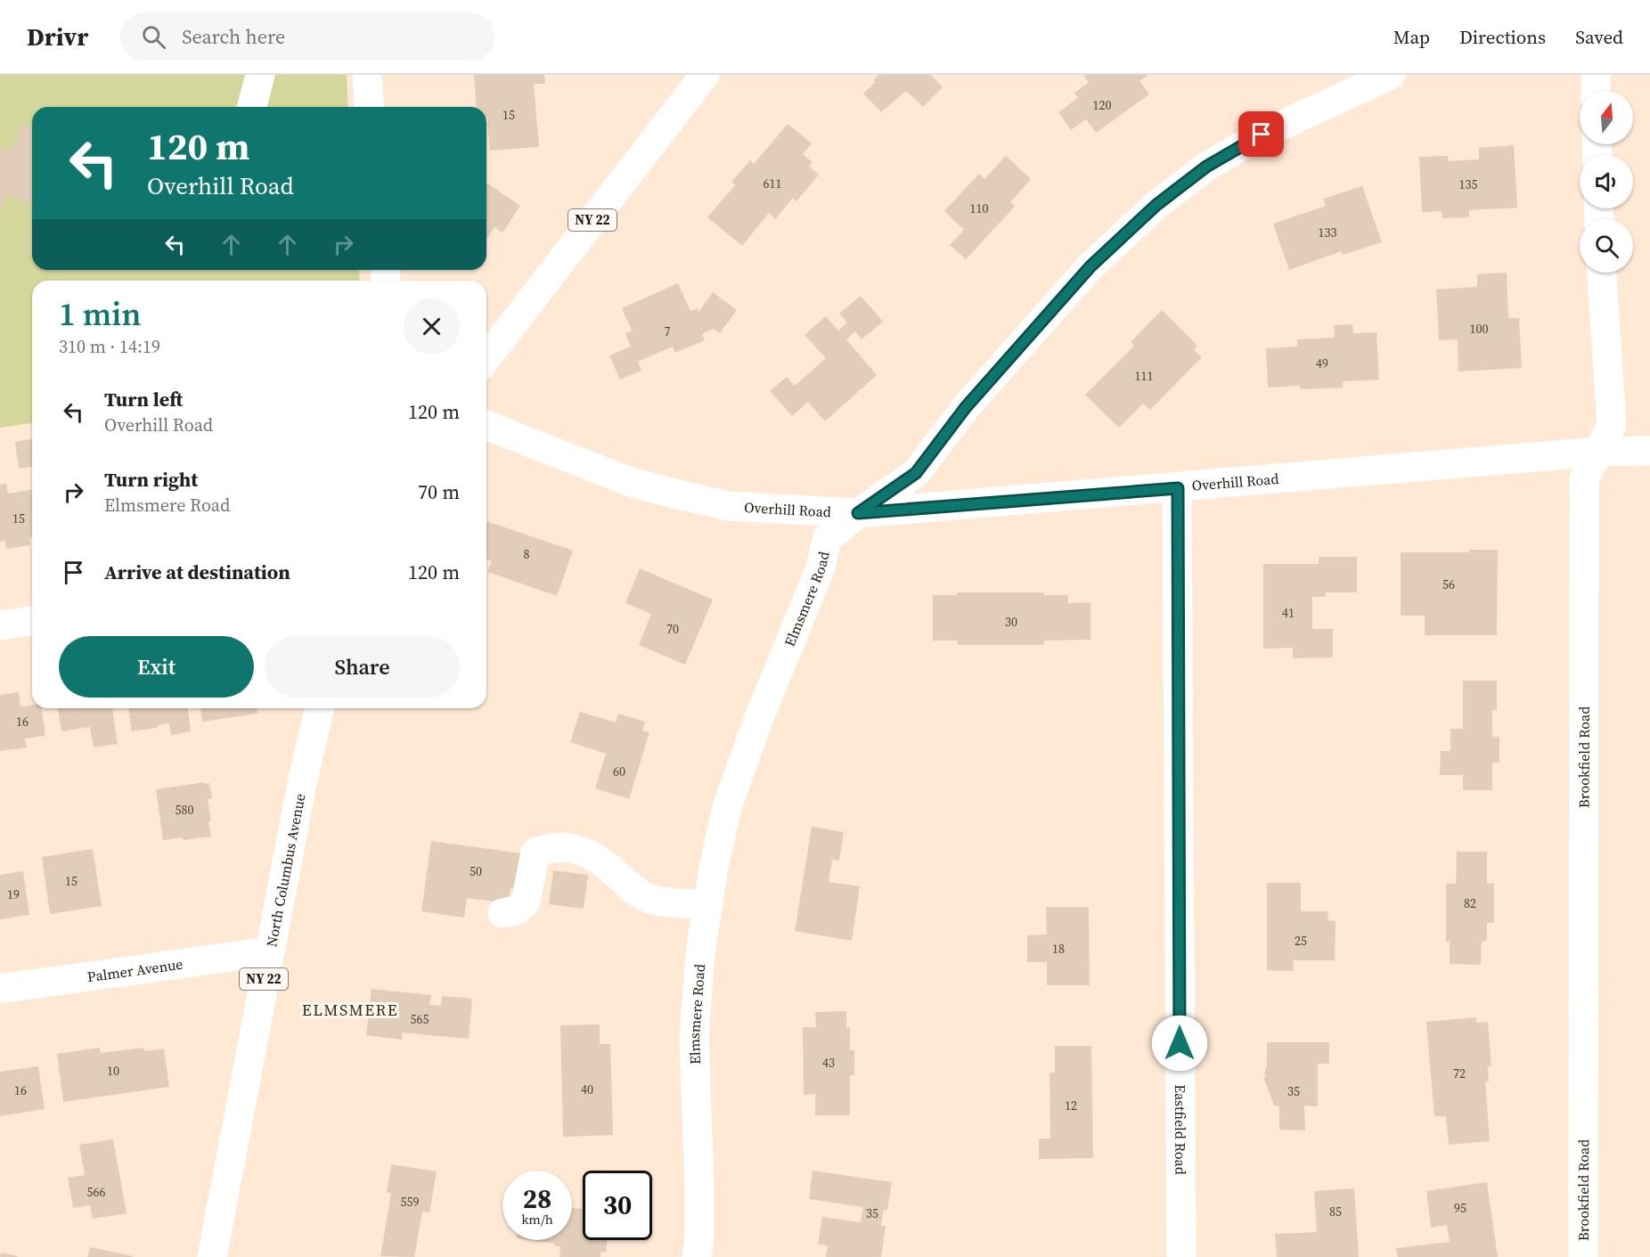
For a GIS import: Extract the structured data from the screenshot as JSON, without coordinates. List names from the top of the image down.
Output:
{
  "streets": {
    "street": [
      "NY 22",
      "Overhill Road",
      "Elmsmere Road",
      "Brookfield Road",
      "North Columbus Avenue",
      "Palmer Avenue",
      "Eastfield Road"
    ]
  },
  "crossings": [
    ["Overhill Road", "Elmsmere Road"],
    ["Overhill Road", "Brookfield Road"],
    ["Overhill Road", "Eastfield Road"],
    ["North Columbus Avenue", "Palmer Avenue"]
  ],
  "districts": ["ELMSMERE"],
  "house_numbers": [
    "120",
    "15",
    "611",
    "135",
    "110",
    "133",
    "100",
    "7",
    "49",
    "111",
    "15",
    "8",
    "56",
    "41",
    "30",
    "70",
    "16",
    "60",
    "580",
    "50",
    "15",
    "19",
    "82",
    "25",
    "18",
    "565",
    "43",
    "10",
    "72",
    "40",
    "16",
    "35",
    "12",
    "566",
    "559",
    "95",
    "85",
    "35"
  ],
  "north": "top",
  "page": {
    "header": "Drivr",
    "search": "Search here",
    "nav": ["Map", "Directions", "Saved"],
    "turn": ["120 m", "Overhill Road"],
    "heading": ["1 min", "310 m · 14:19"],
    "list": [
      {
        "name": "Turn left",
        "note": "Overhill Road",
        "value": "120 m"
      },
      {
        "name": "Turn right",
        "note": "Elmsmere Road",
        "value": "70 m"
      },
      {
        "name": "Arrive at destination",
        "value": "120 m"
      }
    ],
    "buttons": ["Exit", "Share"],
    "speed": "28 km/h",
    "limit": "30"
  }
}
